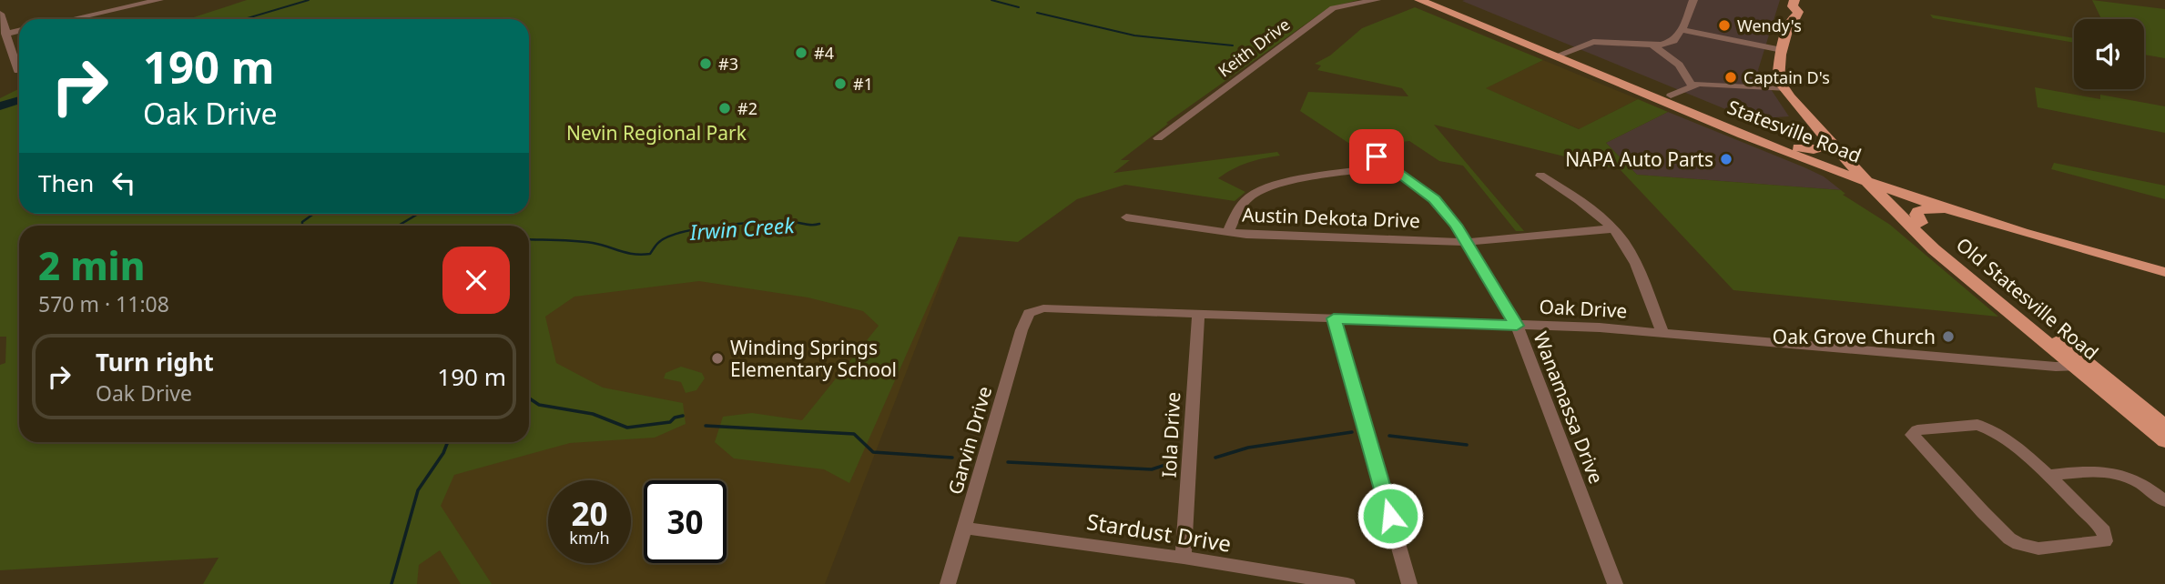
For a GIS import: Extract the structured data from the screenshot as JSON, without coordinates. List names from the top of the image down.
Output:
{
  "streets": {
    "main road": ["Statesville Road", "Old Statesville Road"],
    "street": [
      "Keith Drive",
      "Austin Dekota Drive",
      "Oak Drive",
      "Wanamassa Drive",
      "Iola Drive",
      "Garvin Drive",
      "Stardust Drive"
    ]
  },
  "crossings": [
    ["Statesville Road", "Old Statesville Road"],
    ["Austin Dekota Drive", "Wanamassa Drive"],
    ["Old Statesville Road", "Oak Drive"],
    ["Oak Drive", "Wanamassa Drive"],
    ["Oak Drive", "Iola Drive"],
    ["Oak Drive", "Garvin Drive"],
    ["Iola Drive", "Stardust Drive"],
    ["Garvin Drive", "Stardust Drive"]
  ],
  "water": ["Irwin Creek"],
  "parks": ["Nevin Regional Park"],
  "places": [
    "Wendy's",
    "#4",
    "#3",
    "Captain D's",
    "#1",
    "#2",
    "NAPA Auto Parts",
    "Oak Grove Church",
    "Winding Springs Elementary School"
  ],
  "page": {
    "turn": ["190 m", "Oak Drive"],
    "then": "Then",
    "heading": ["2 min", "570 m · 11:08"],
    "list": [
      {
        "name": "Turn right",
        "note": "Oak Drive",
        "value": "190 m"
      }
    ],
    "speed": "20 km/h",
    "limit": "30"
  }
}
